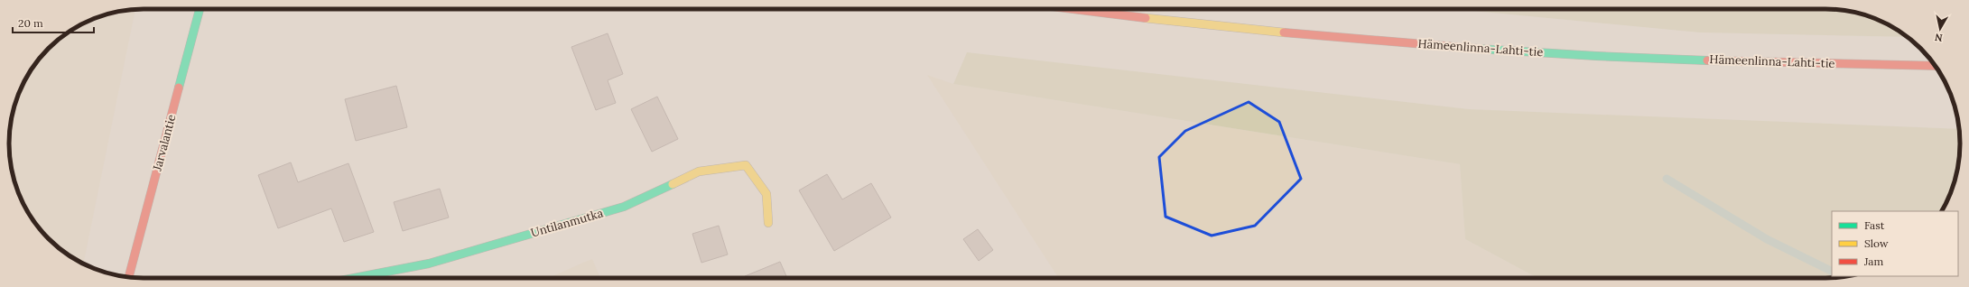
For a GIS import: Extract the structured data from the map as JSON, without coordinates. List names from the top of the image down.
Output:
{
  "streets": {
    "main road": ["Hämeenlinna-Lahti-tie", "Jarvalantie", "Untilanmutka"]
  },
  "legend": ["Fast", "Slow", "Jam"],
  "scale_bar": "20 m",
  "north": "bottom"
}
